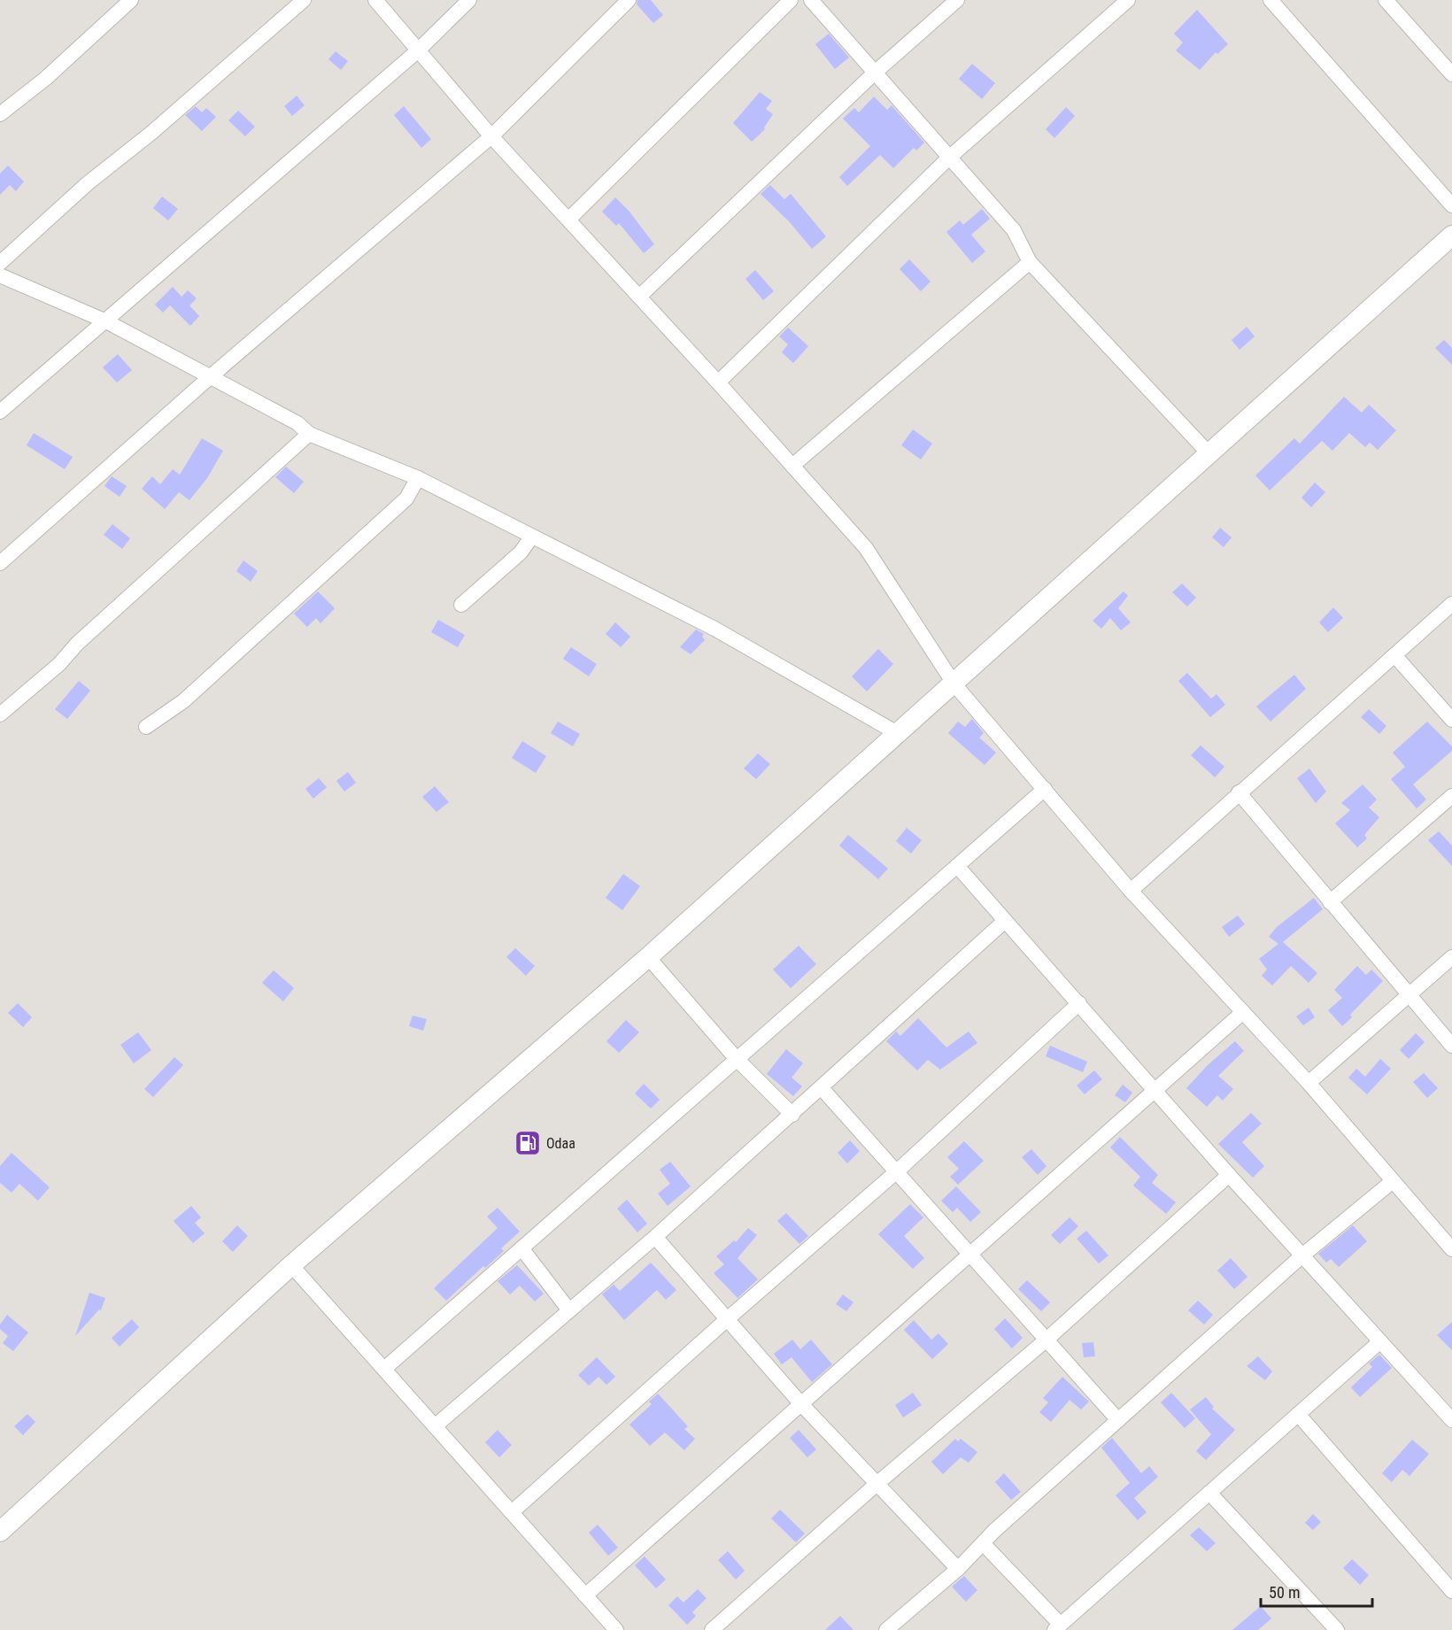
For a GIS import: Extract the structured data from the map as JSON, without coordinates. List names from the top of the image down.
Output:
{
  "places": {
    "fuel station": ["Odaa"]
  },
  "scale_bar": "50 m"
}
